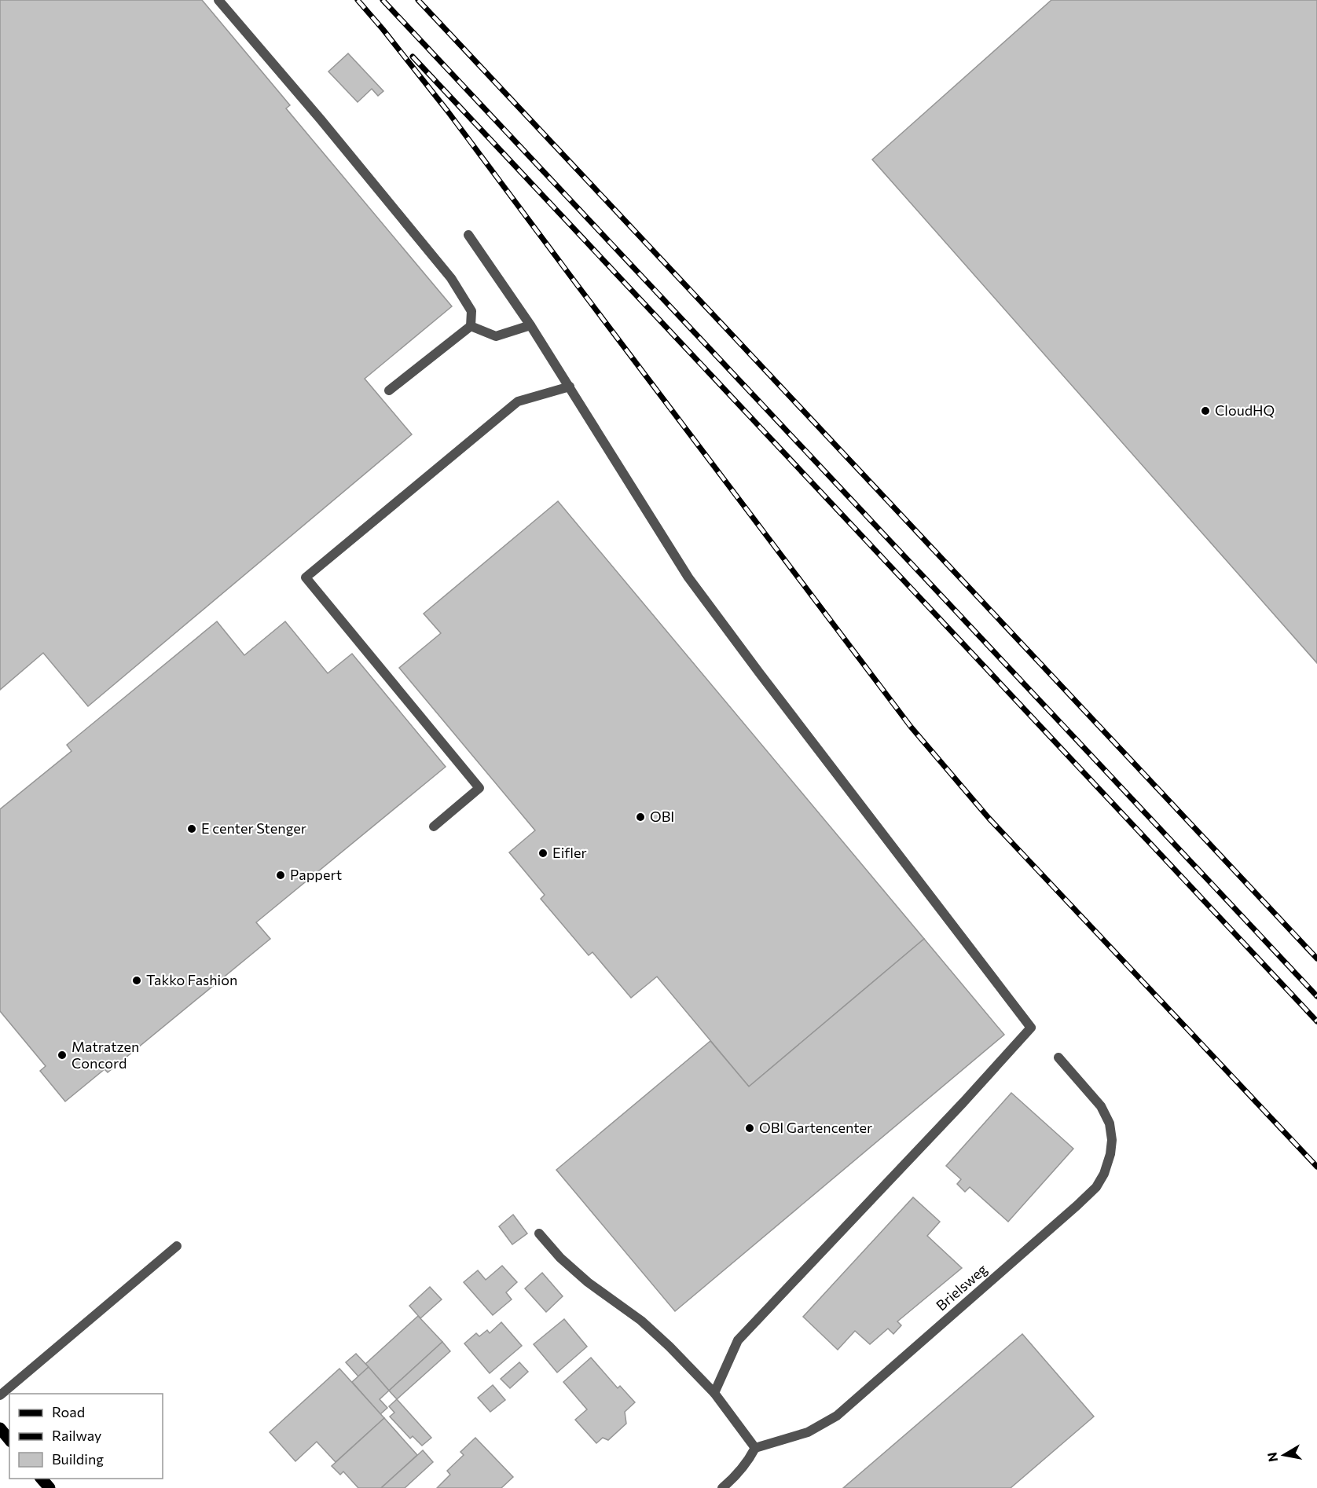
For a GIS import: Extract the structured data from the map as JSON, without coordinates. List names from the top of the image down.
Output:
{
  "streets": {
    "street": ["Brielsweg"]
  },
  "places": [
    "CloudHQ",
    "OBI",
    "E center Stenger",
    "Eifler",
    "Pappert",
    "Takko Fashion",
    "Matratzen Concord",
    "OBI Gartencenter"
  ],
  "legend": ["Road", "Railway", "Building"],
  "north": "left"
}
